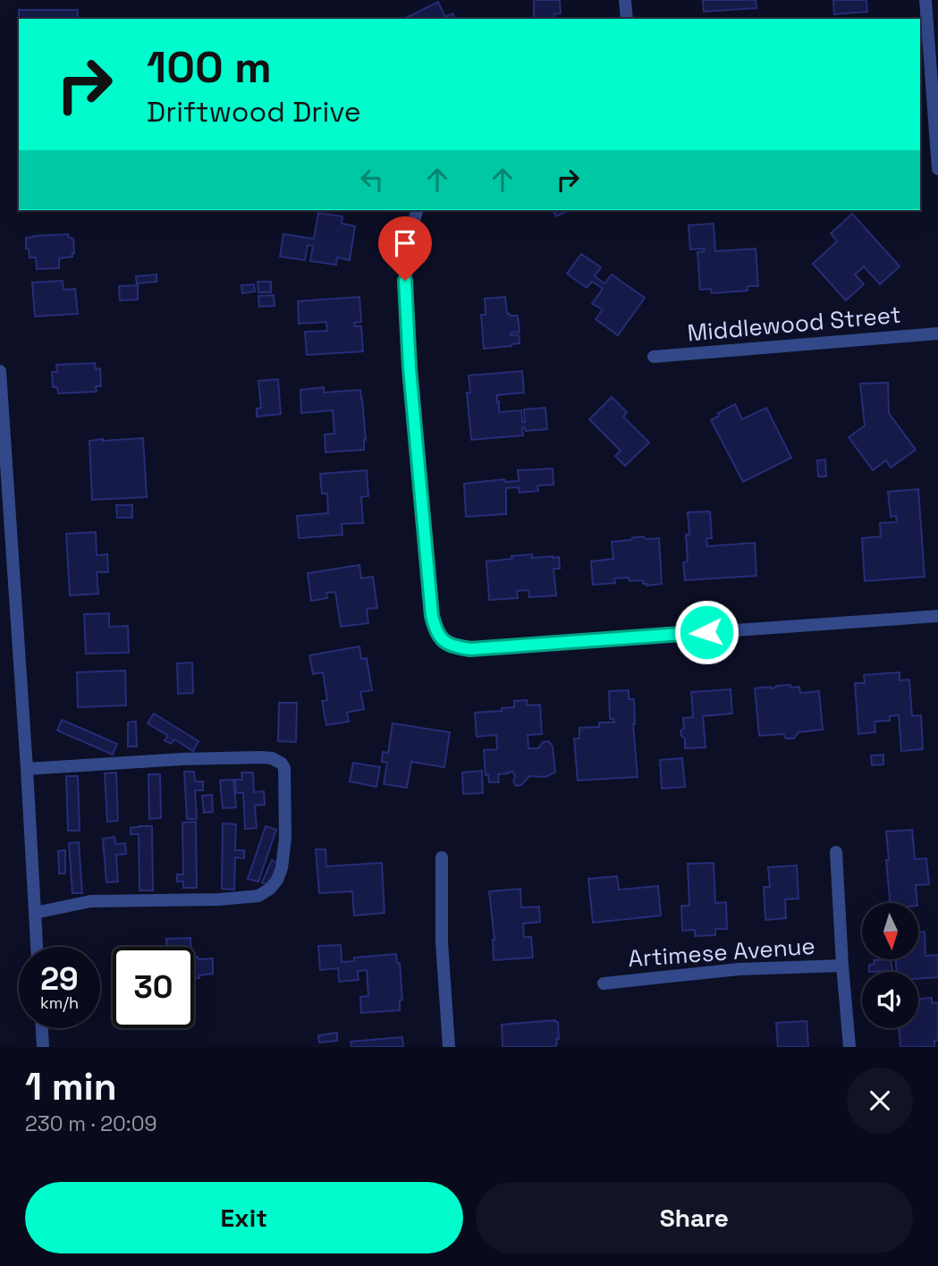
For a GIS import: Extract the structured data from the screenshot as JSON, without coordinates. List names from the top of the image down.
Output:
{
  "streets": {
    "street": ["Middlewood Street", "Artimese Avenue"]
  },
  "north": "bottom",
  "page": {
    "turn": ["100 m", "Driftwood Drive"],
    "speed": "29 km/h",
    "limit": "30",
    "heading": ["1 min", "230 m · 20:09"],
    "buttons": ["Exit", "Share"]
  }
}
